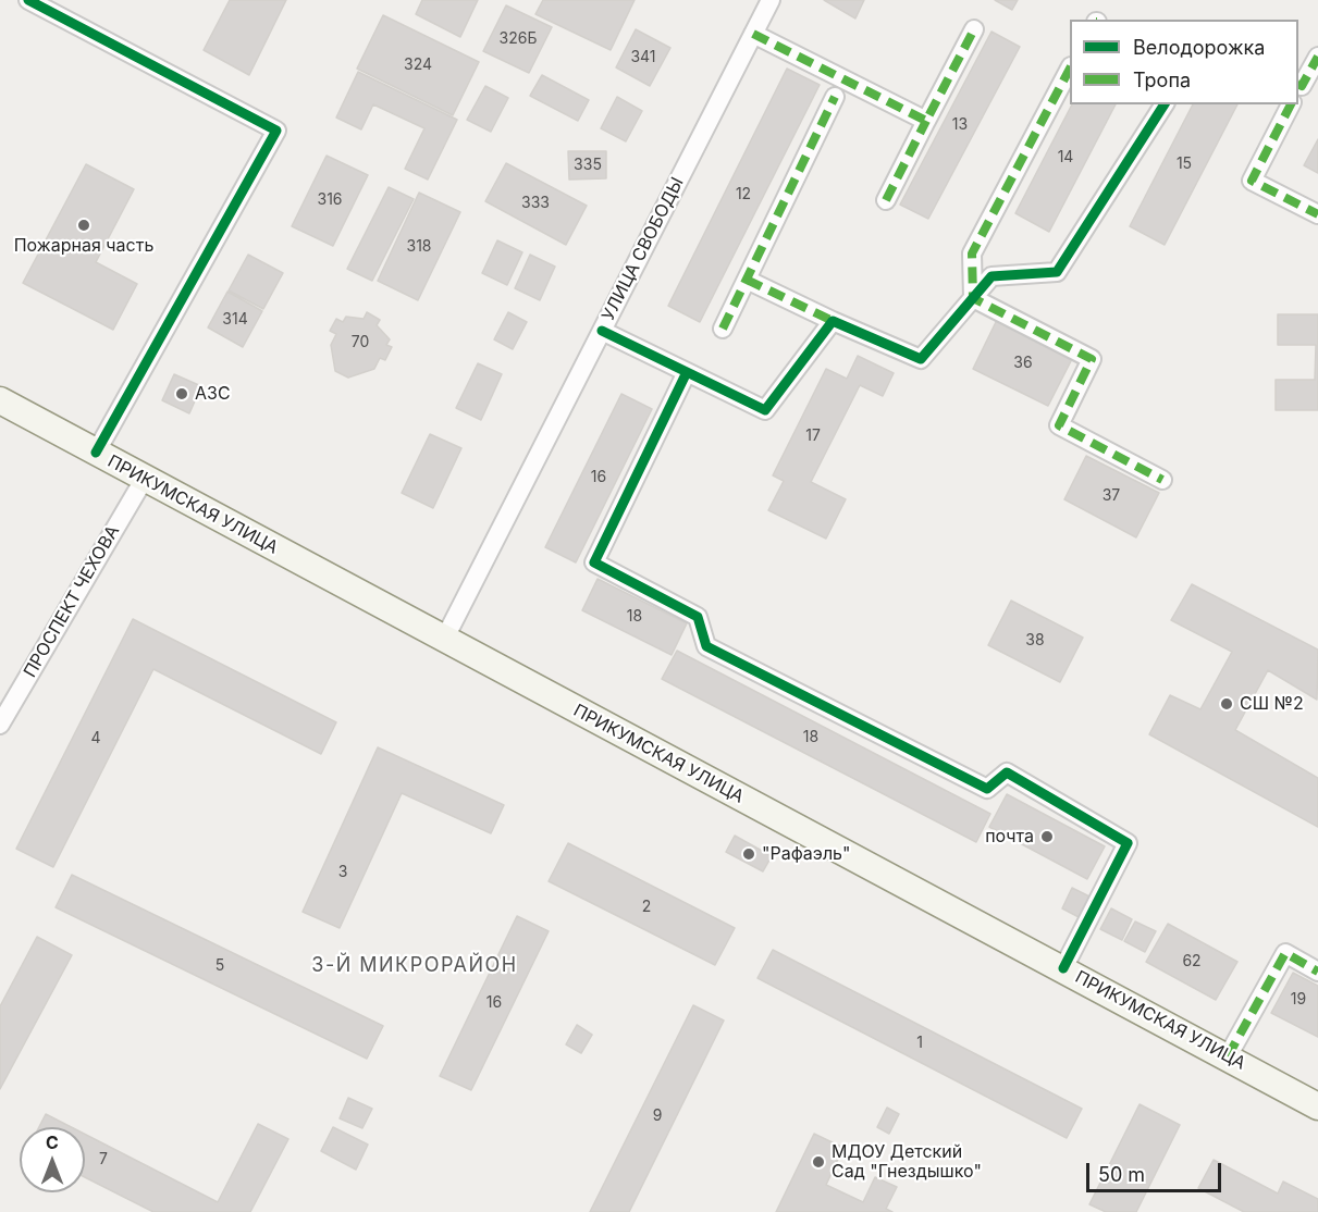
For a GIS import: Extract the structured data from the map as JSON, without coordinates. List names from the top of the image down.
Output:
{
  "streets": {
    "main road": ["ПРИКУМСКАЯ УЛИЦА"],
    "street": ["УЛИЦА СВОБОДЫ", "ПРОСПЕКТ ЧЕХОВА"]
  },
  "crossings": [
    ["УЛИЦА СВОБОДЫ", "ПРИКУМСКАЯ УЛИЦА"],
    ["ПРИКУМСКАЯ УЛИЦА", "ПРОСПЕКТ ЧЕХОВА"]
  ],
  "districts": ["3-Й МИКРОРАЙОН"],
  "places": [
    "Пожарная часть",
    "АЗС",
    "СШ №2",
    "почта",
    "\"Рафаэль\"",
    "МДОУ Детский Сад \"Гнездышко\""
  ],
  "house_numbers": [
    "326Б",
    "341",
    "324",
    "13",
    "14",
    "15",
    "335",
    "12",
    "316",
    "333",
    "318",
    "314",
    "70",
    "36",
    "17",
    "16",
    "37",
    "18",
    "38",
    "18",
    "4",
    "3",
    "2",
    "62",
    "5",
    "19",
    "16",
    "1",
    "9",
    "7"
  ],
  "legend": ["Велодорожка", "Тропа"],
  "scale_bar": "50 m",
  "north": "top"
}
